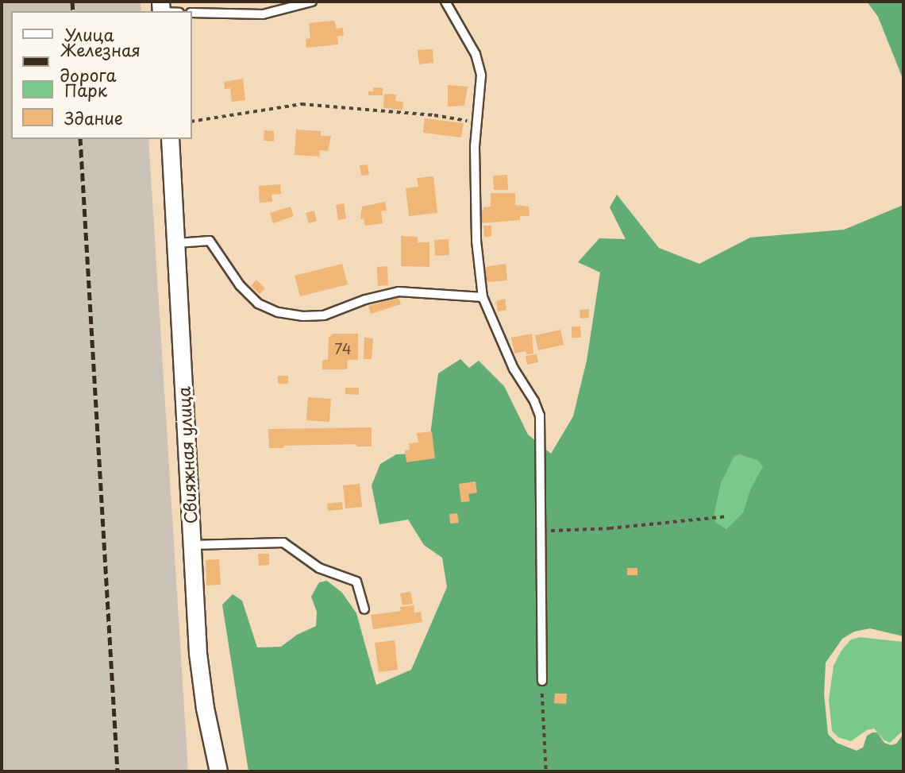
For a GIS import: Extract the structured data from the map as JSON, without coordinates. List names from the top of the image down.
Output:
{
  "streets": {
    "street": ["Свияжная улица"]
  },
  "house_numbers": ["74"],
  "legend": [
    "Улица",
    "Железная дорога",
    "Парк",
    "Здание"
  ]
}
